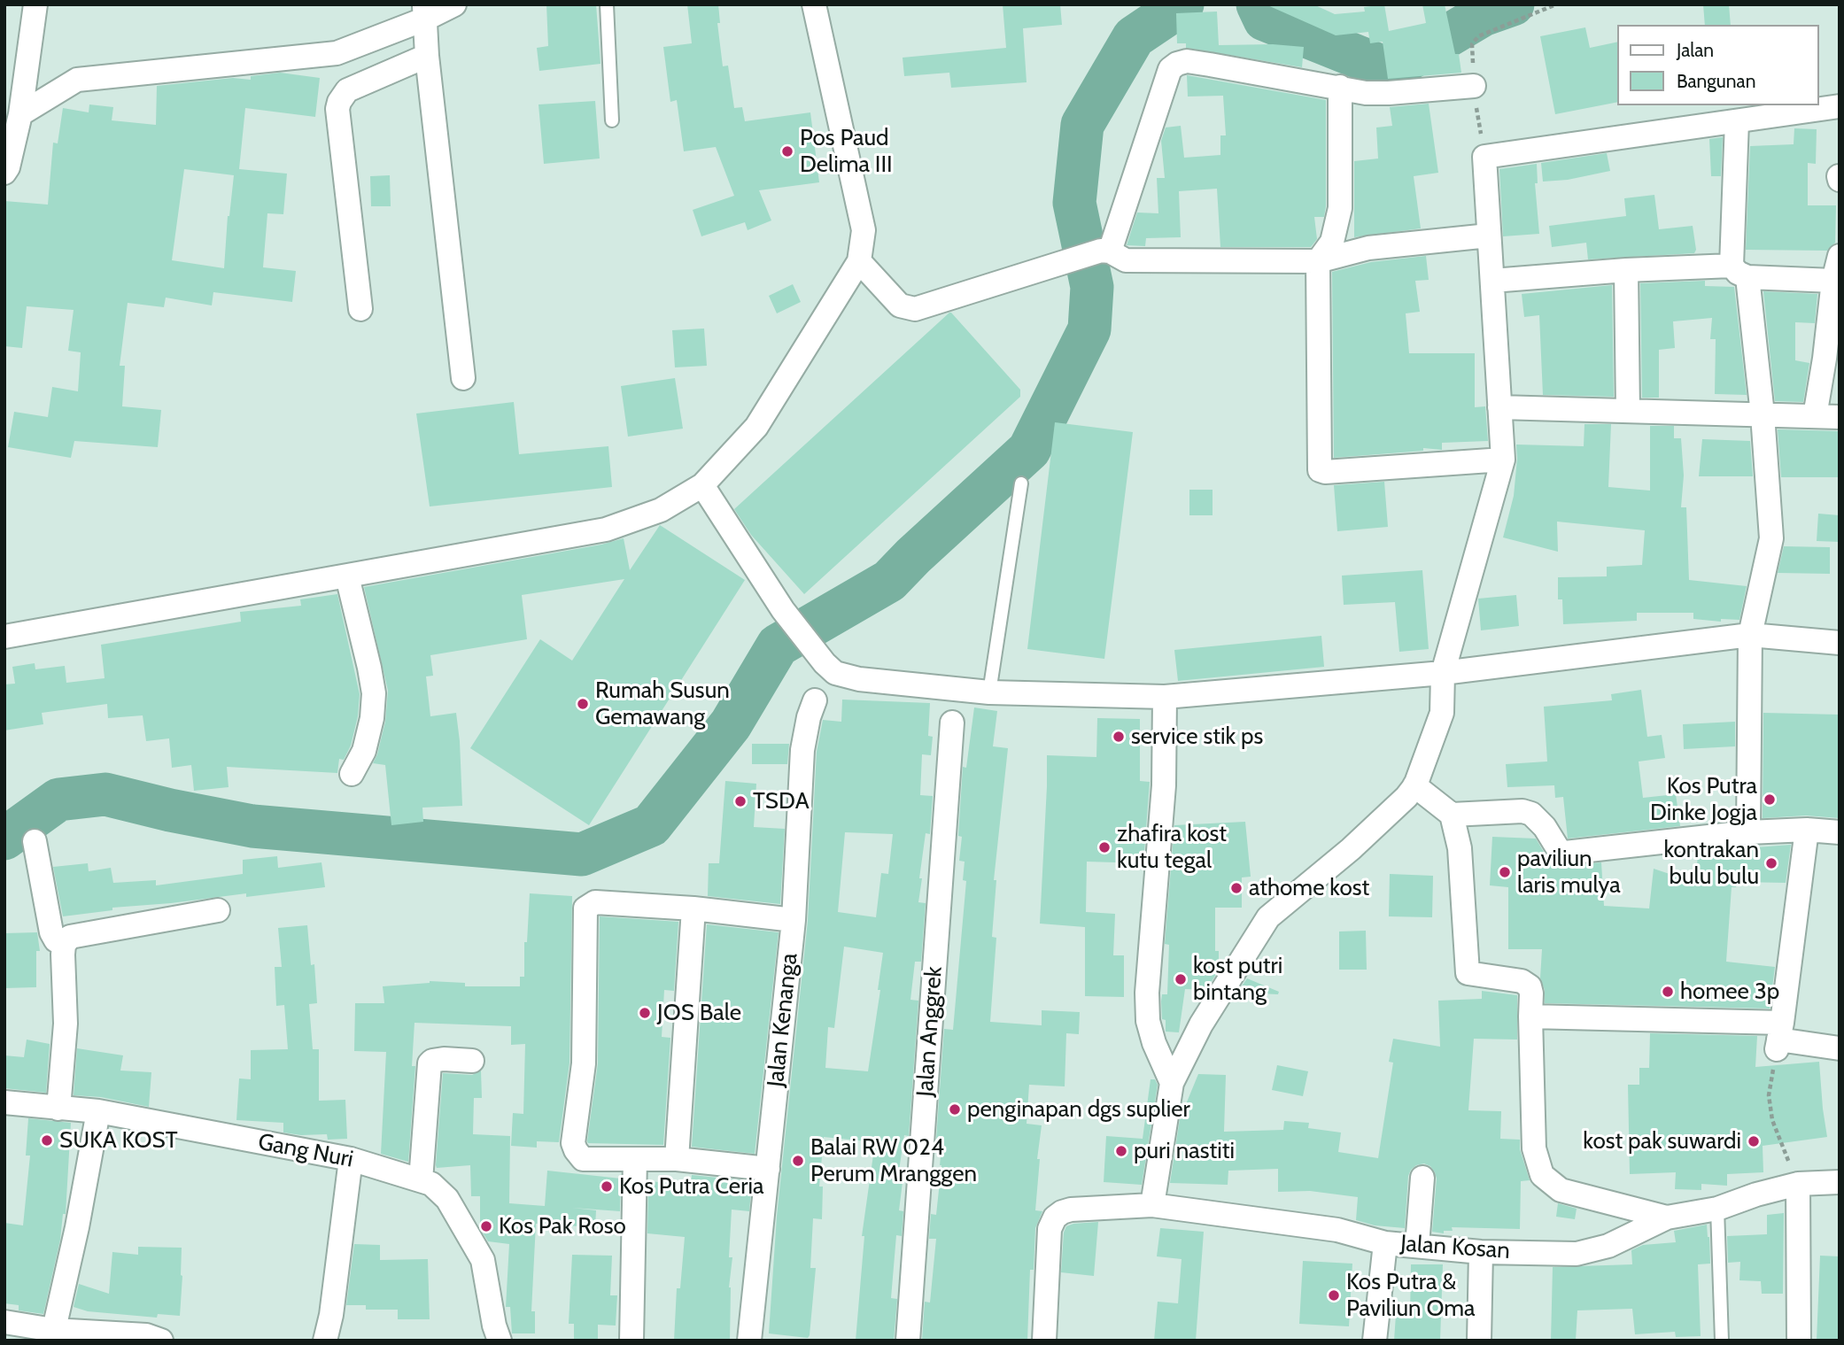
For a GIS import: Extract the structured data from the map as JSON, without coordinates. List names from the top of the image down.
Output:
{
  "streets": {
    "street": [
      "Jalan Kenanga",
      "Jalan Anggrek",
      "Gang Nuri",
      "Jalan Kosan"
    ]
  },
  "places": [
    "Pos Paud Delima III",
    "Rumah Susun Gemawang",
    "service stik ps",
    "Kos Putra Dinke Jogja",
    "TSDA",
    "zhafira kost kutu tegal",
    "kontrakan bulu bulu",
    "paviliun laris mulya",
    "athome kost",
    "kost putri bintang",
    "homee 3p",
    "JOS Bale",
    "penginapan dgs suplier",
    "SUKA KOST",
    "kost pak suwardi",
    "puri nastiti",
    "Balai RW 024 Perum Mranggen",
    "Kos Putra Ceria",
    "Kos Pak Roso",
    "Kos Putra & Paviliun Oma"
  ],
  "legend": ["Jalan", "Bangunan"]
}
